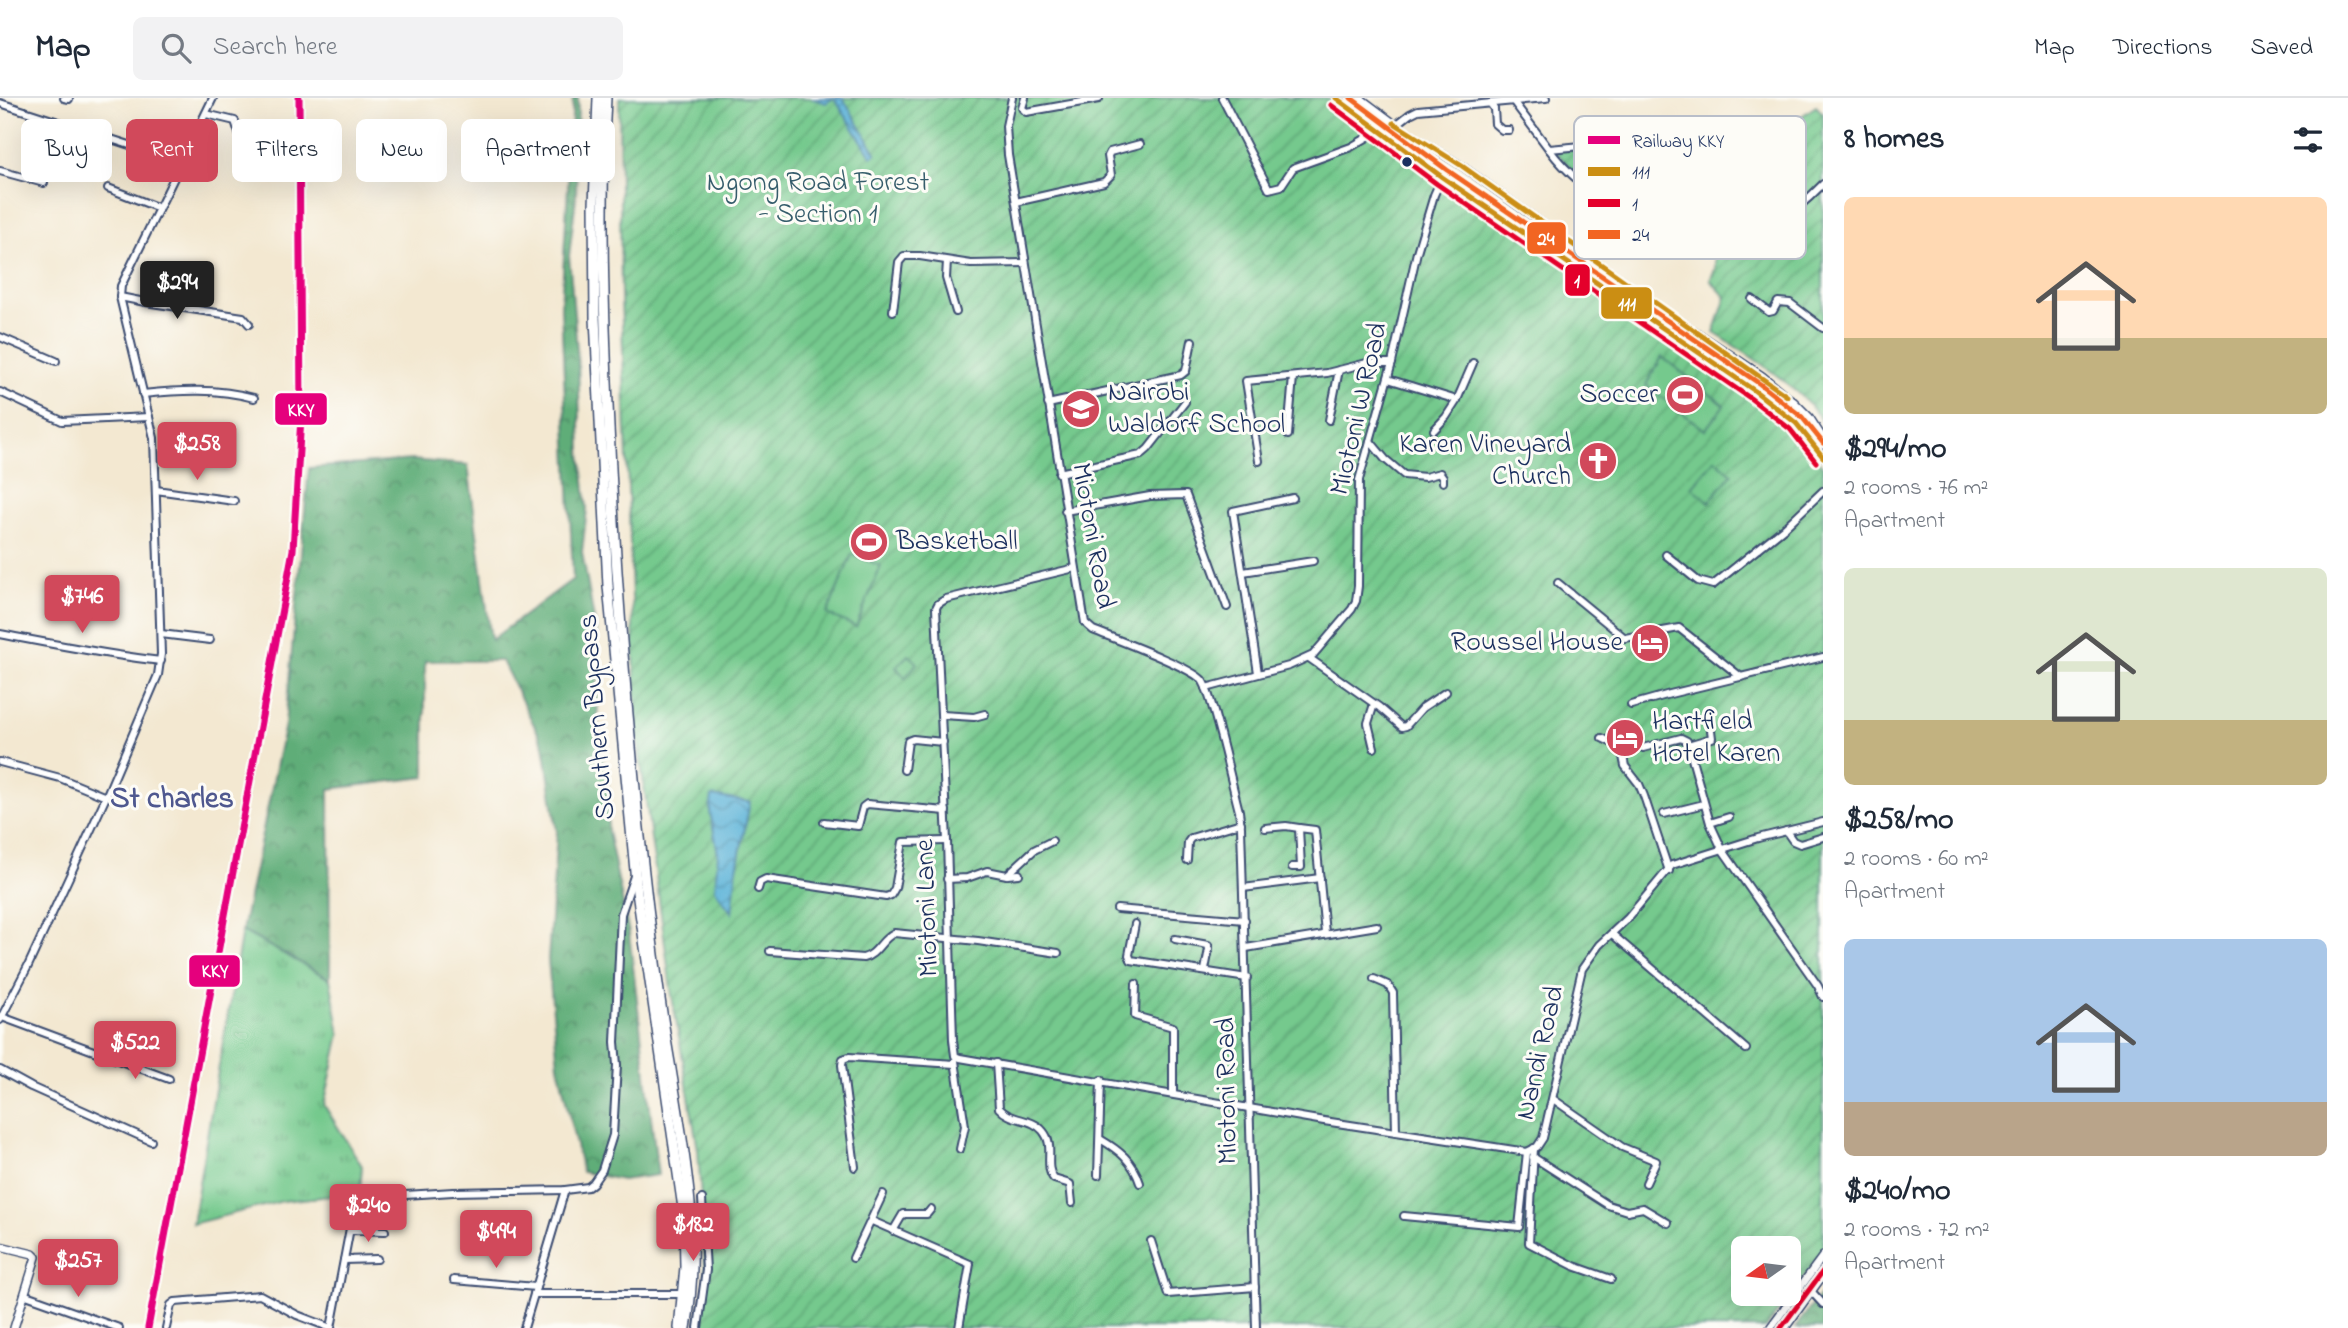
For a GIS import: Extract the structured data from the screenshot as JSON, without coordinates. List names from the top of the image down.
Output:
{
  "streets": {
    "highway": ["Southern Bypass"],
    "street": [
      "Miotoni W Road",
      "Miotoni Road",
      "Miotoni Lane",
      "Nandi Road"
    ]
  },
  "crossings": [
    ["Miotoni Road", "Miotoni Lane"],
    ["Miotoni Road", "Nandi Road"]
  ],
  "districts": ["St charles"],
  "parks": ["Ngong Road Forest - Section 1"],
  "places": {
    "sports": ["Soccer", "Basketball"],
    "school or university": ["Nairobi Waldorf School"],
    "church": ["Karen Vineyard Church"],
    "hotel": ["Roussel House", "Hartfield Hotel Karen"]
  },
  "lines": [
    "rail line KKY",
    "transit line 111",
    "transit line 24",
    "transit line 1"
  ],
  "legend": [
    "Railway KKY",
    "111",
    "1",
    "24"
  ],
  "north": "left",
  "page": {
    "header": "Map",
    "search": "Search here",
    "nav": ["Map", "Directions", "Saved"],
    "heading": "8 homes",
    "chip": [
      "Buy",
      "Rent",
      "Filters",
      "New",
      "Apartment"
    ],
    "list": [
      {
        "name": "$294/mo",
        "note": "2 rooms · 76 m² · Apartment"
      },
      {
        "name": "$258/mo",
        "note": "2 rooms · 60 m² · Apartment"
      },
      {
        "name": "$240/mo",
        "note": "2 rooms · 72 m² · Apartment"
      }
    ],
    "price": [
      "$294",
      "$258",
      "$746",
      "$522",
      "$240",
      "$182",
      "$494",
      "$257"
    ]
  }
}
